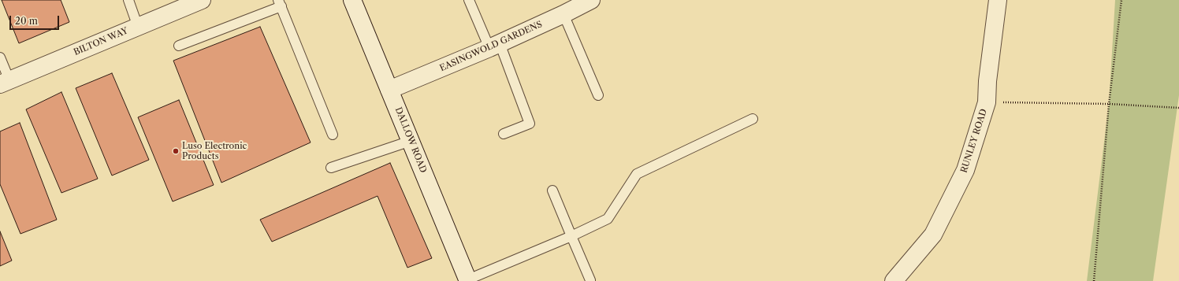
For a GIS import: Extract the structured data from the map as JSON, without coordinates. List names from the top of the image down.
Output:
{
  "streets": {
    "street": [
      "BILTON WAY",
      "EASINGWOLD GARDENS",
      "DALLOW ROAD",
      "RUNLEY ROAD"
    ]
  },
  "crossings": [
    ["EASINGWOLD GARDENS", "DALLOW ROAD"]
  ],
  "places": ["Luso Electronic Products"],
  "scale_bar": "20 m"
}
